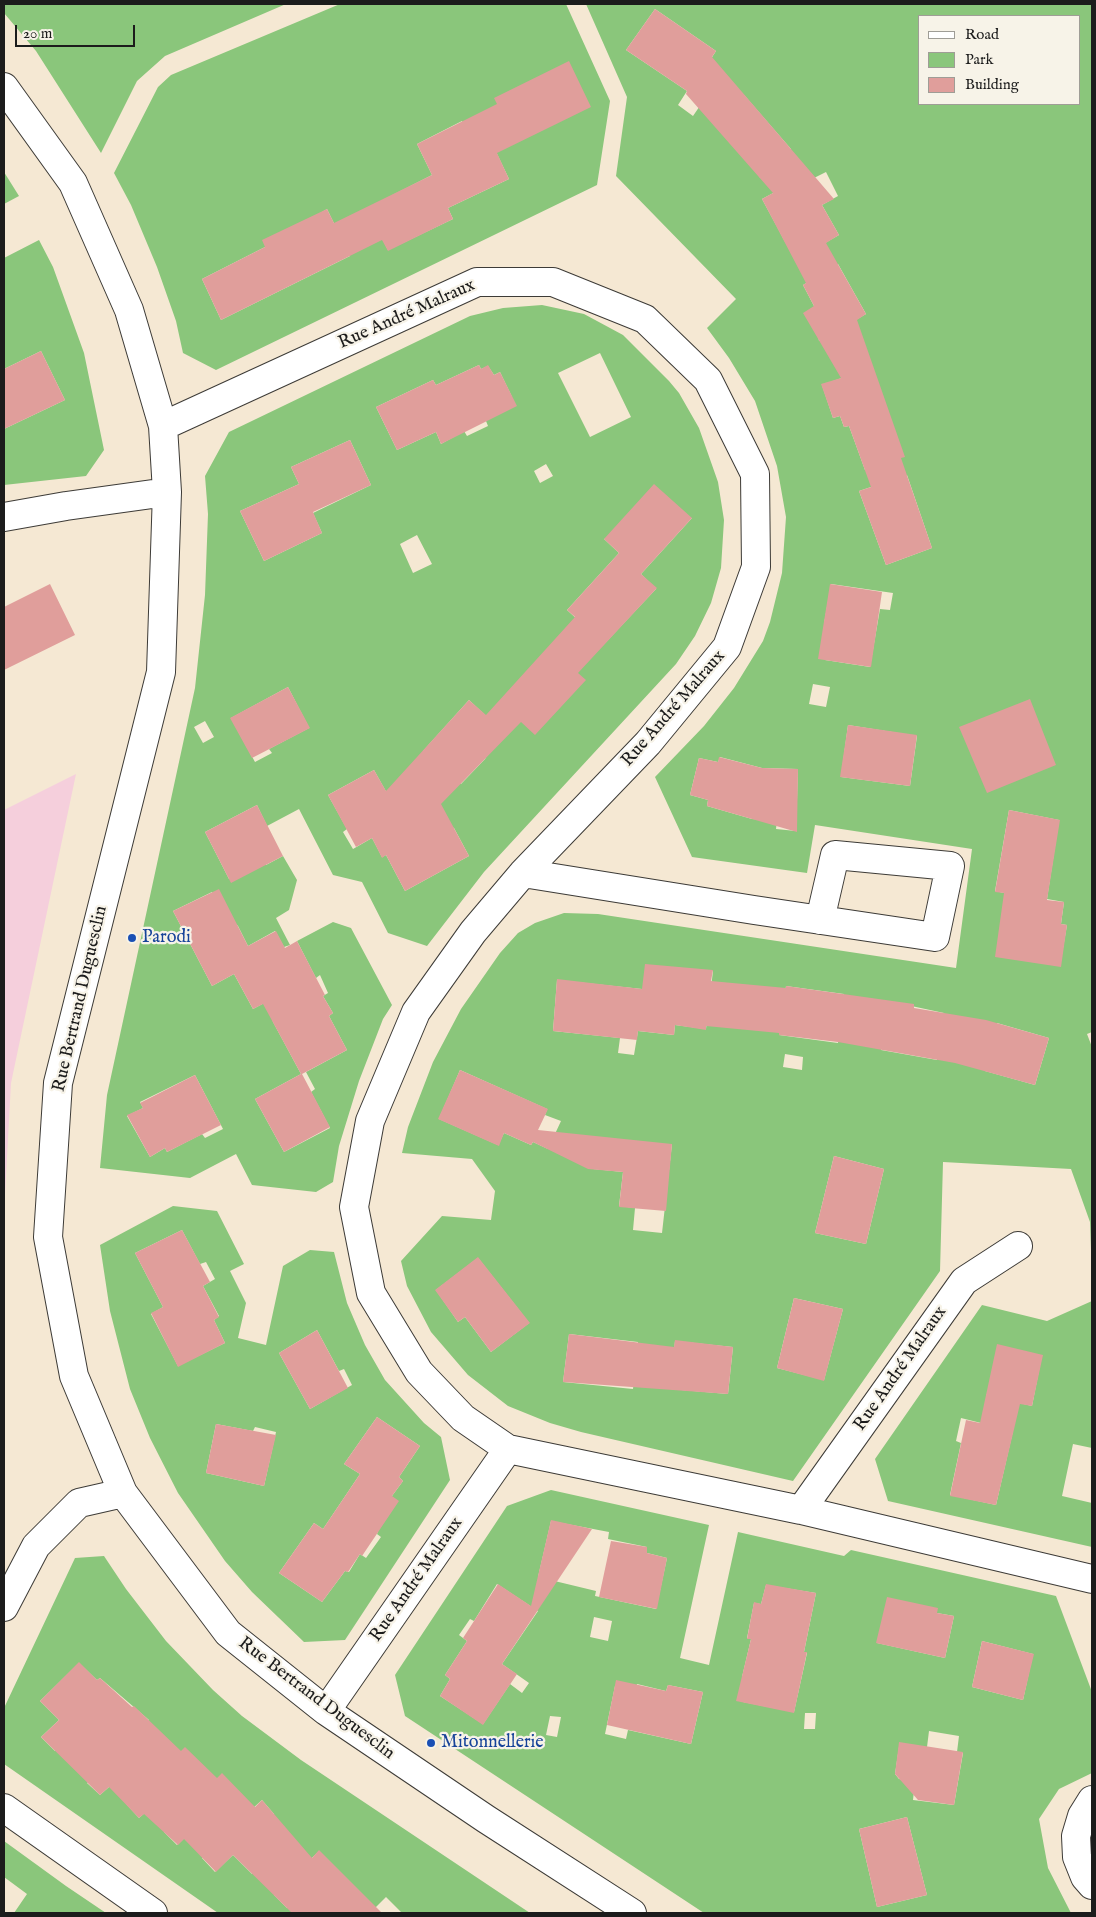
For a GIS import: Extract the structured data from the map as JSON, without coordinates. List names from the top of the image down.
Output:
{
  "streets": {
    "street": ["Rue André Malraux", "Rue Bertrand Duguesclin"]
  },
  "crossings": [
    ["Rue André Malraux", "Rue Bertrand Duguesclin"]
  ],
  "places": ["Parodi", "Mitonnellerie"],
  "legend": ["Road", "Park", "Building"],
  "scale_bar": "20 m"
}
